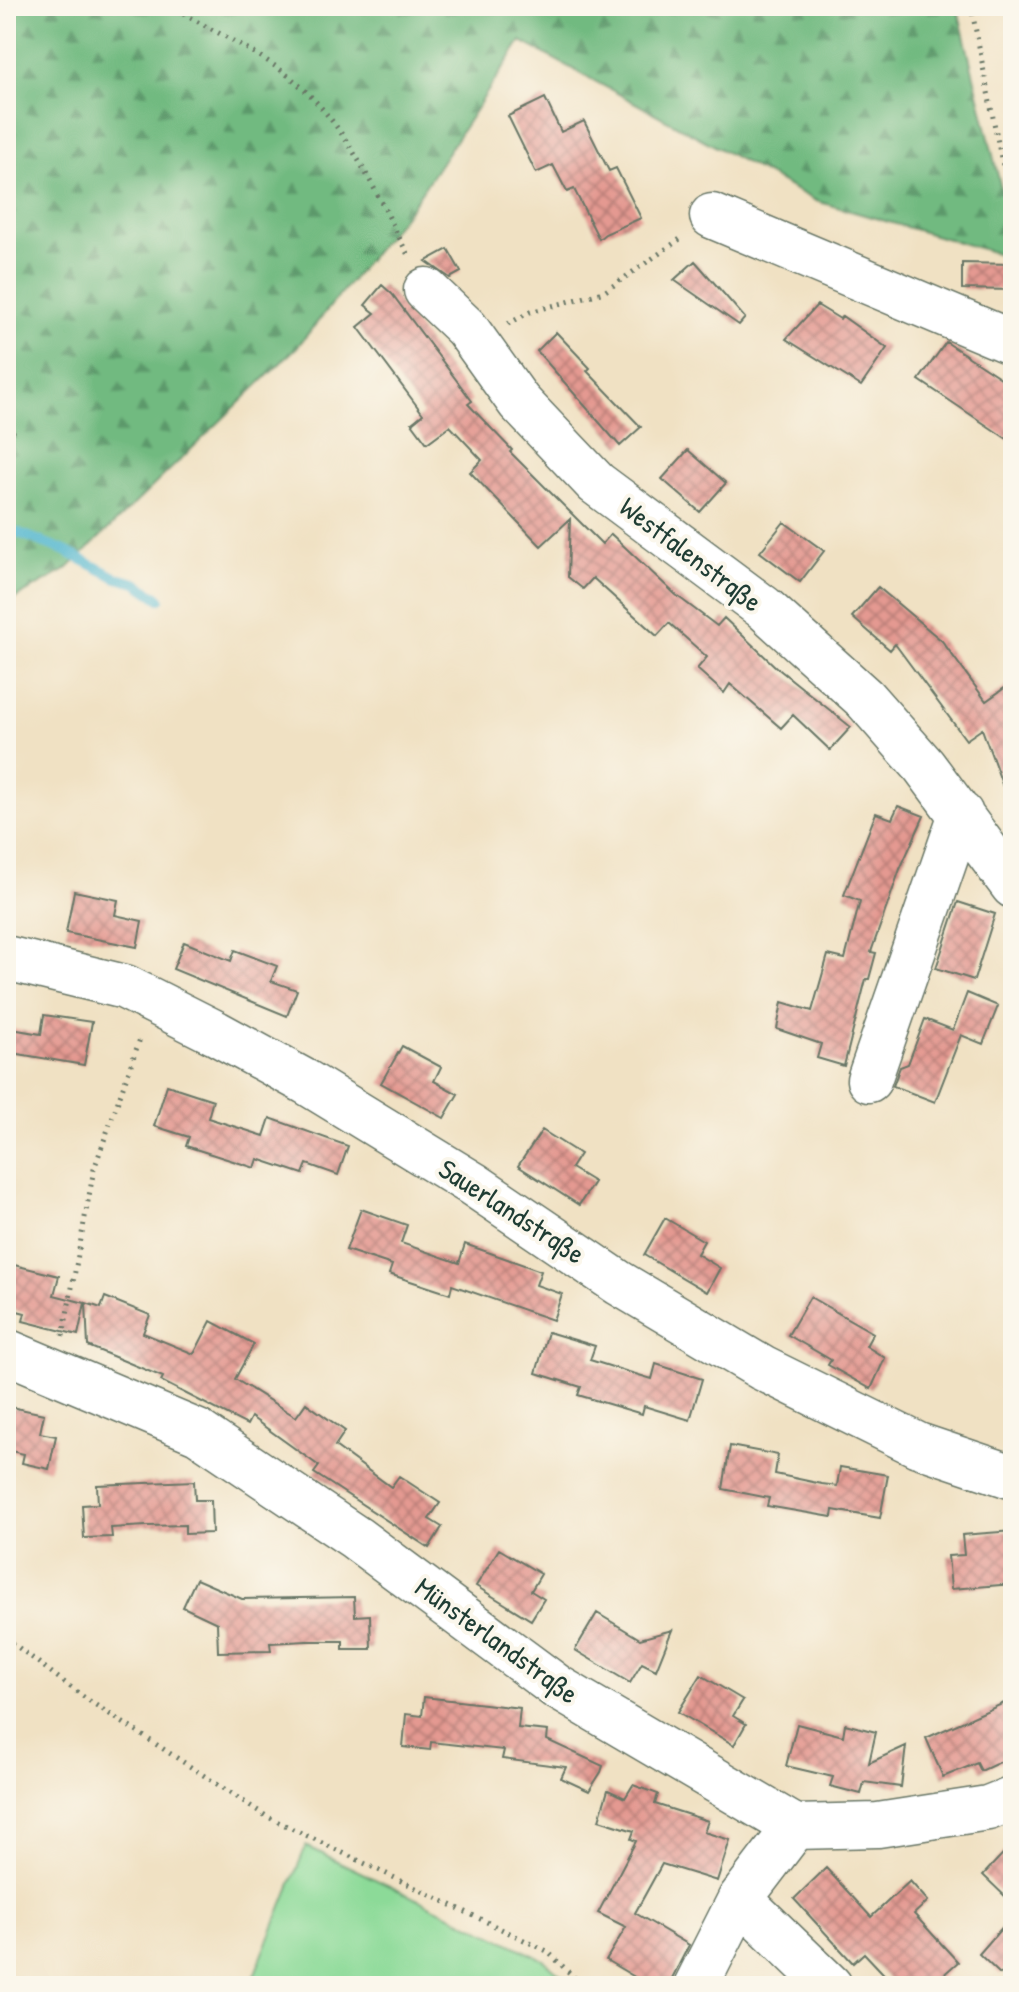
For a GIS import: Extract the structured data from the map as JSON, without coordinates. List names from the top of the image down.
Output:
{
  "streets": {
    "street": ["Westfalenstraße", "Sauerlandstraße", "Münsterlandstraße"]
  }
}
